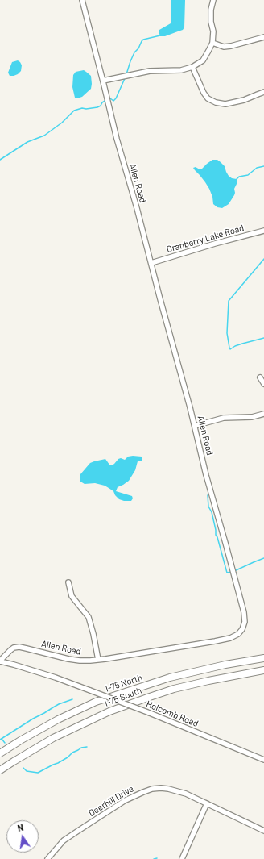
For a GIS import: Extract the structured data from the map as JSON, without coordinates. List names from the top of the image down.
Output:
{
  "streets": {
    "highway": ["I-75 North", "I-75 South"],
    "street": [
      "Allen Road",
      "Cranberry Lake Road",
      "Holcomb Road",
      "Deerhill Drive"
    ]
  },
  "crossings": [
    ["Allen Road", "Cranberry Lake Road"],
    ["Allen Road", "Holcomb Road"]
  ],
  "north": "top"
}
